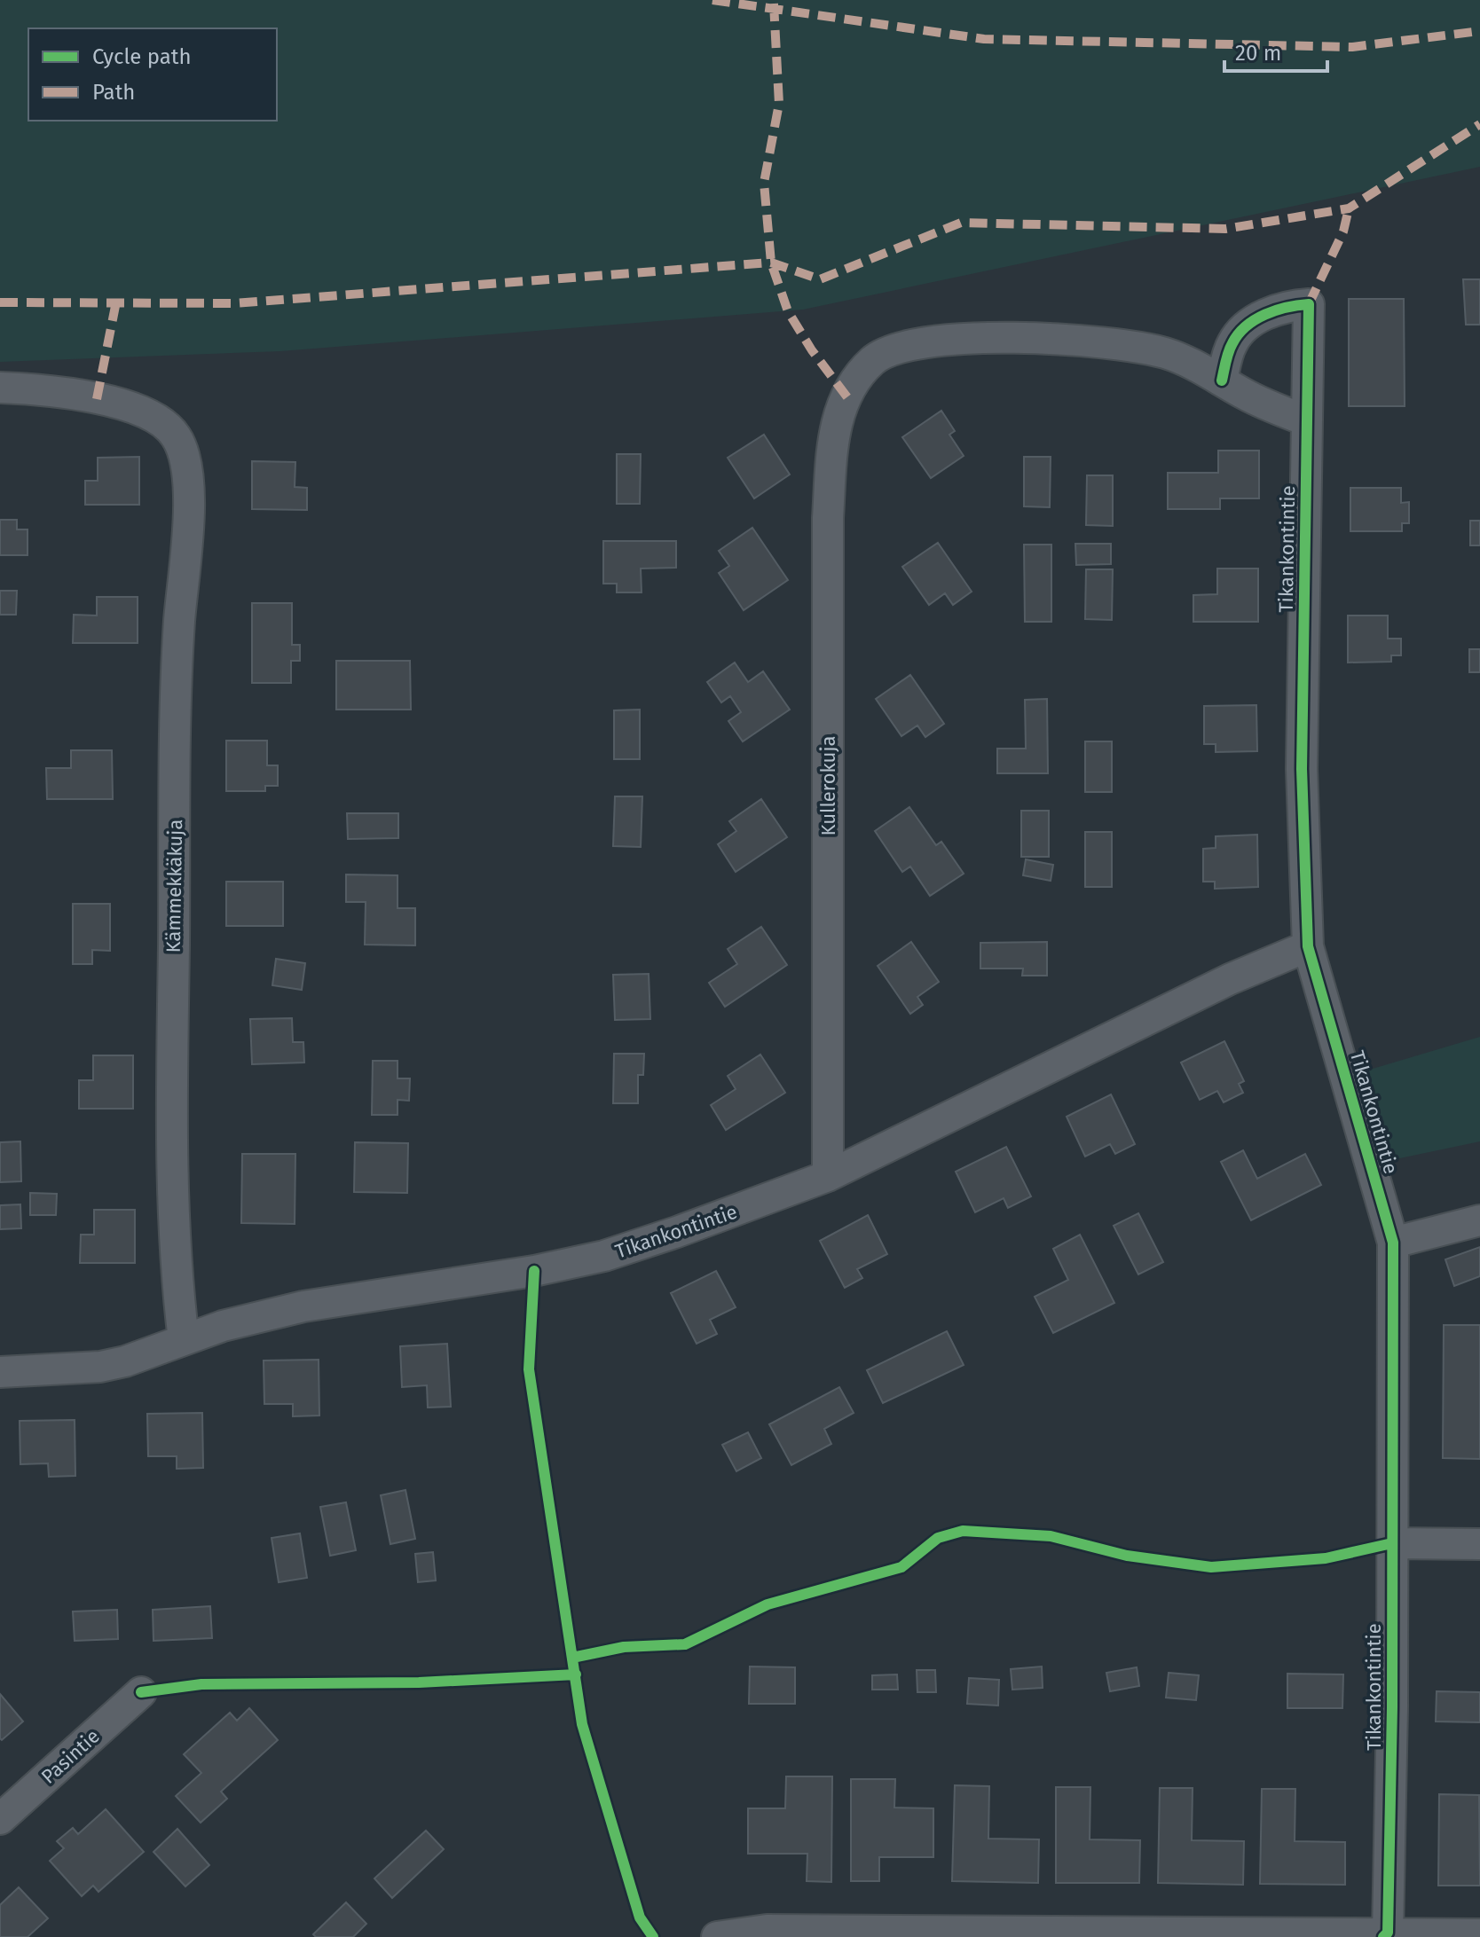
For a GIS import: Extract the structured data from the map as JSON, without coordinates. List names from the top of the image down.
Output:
{
  "streets": {
    "street": [
      "Tikankontintie",
      "Kullerokuja",
      "Kämmekkäkuja",
      "Pasintie"
    ]
  },
  "crossings": [
    ["Tikankontintie", "Kullerokuja"],
    ["Tikankontintie", "Kämmekkäkuja"]
  ],
  "legend": ["Cycle path", "Path"],
  "scale_bar": "20 m"
}
